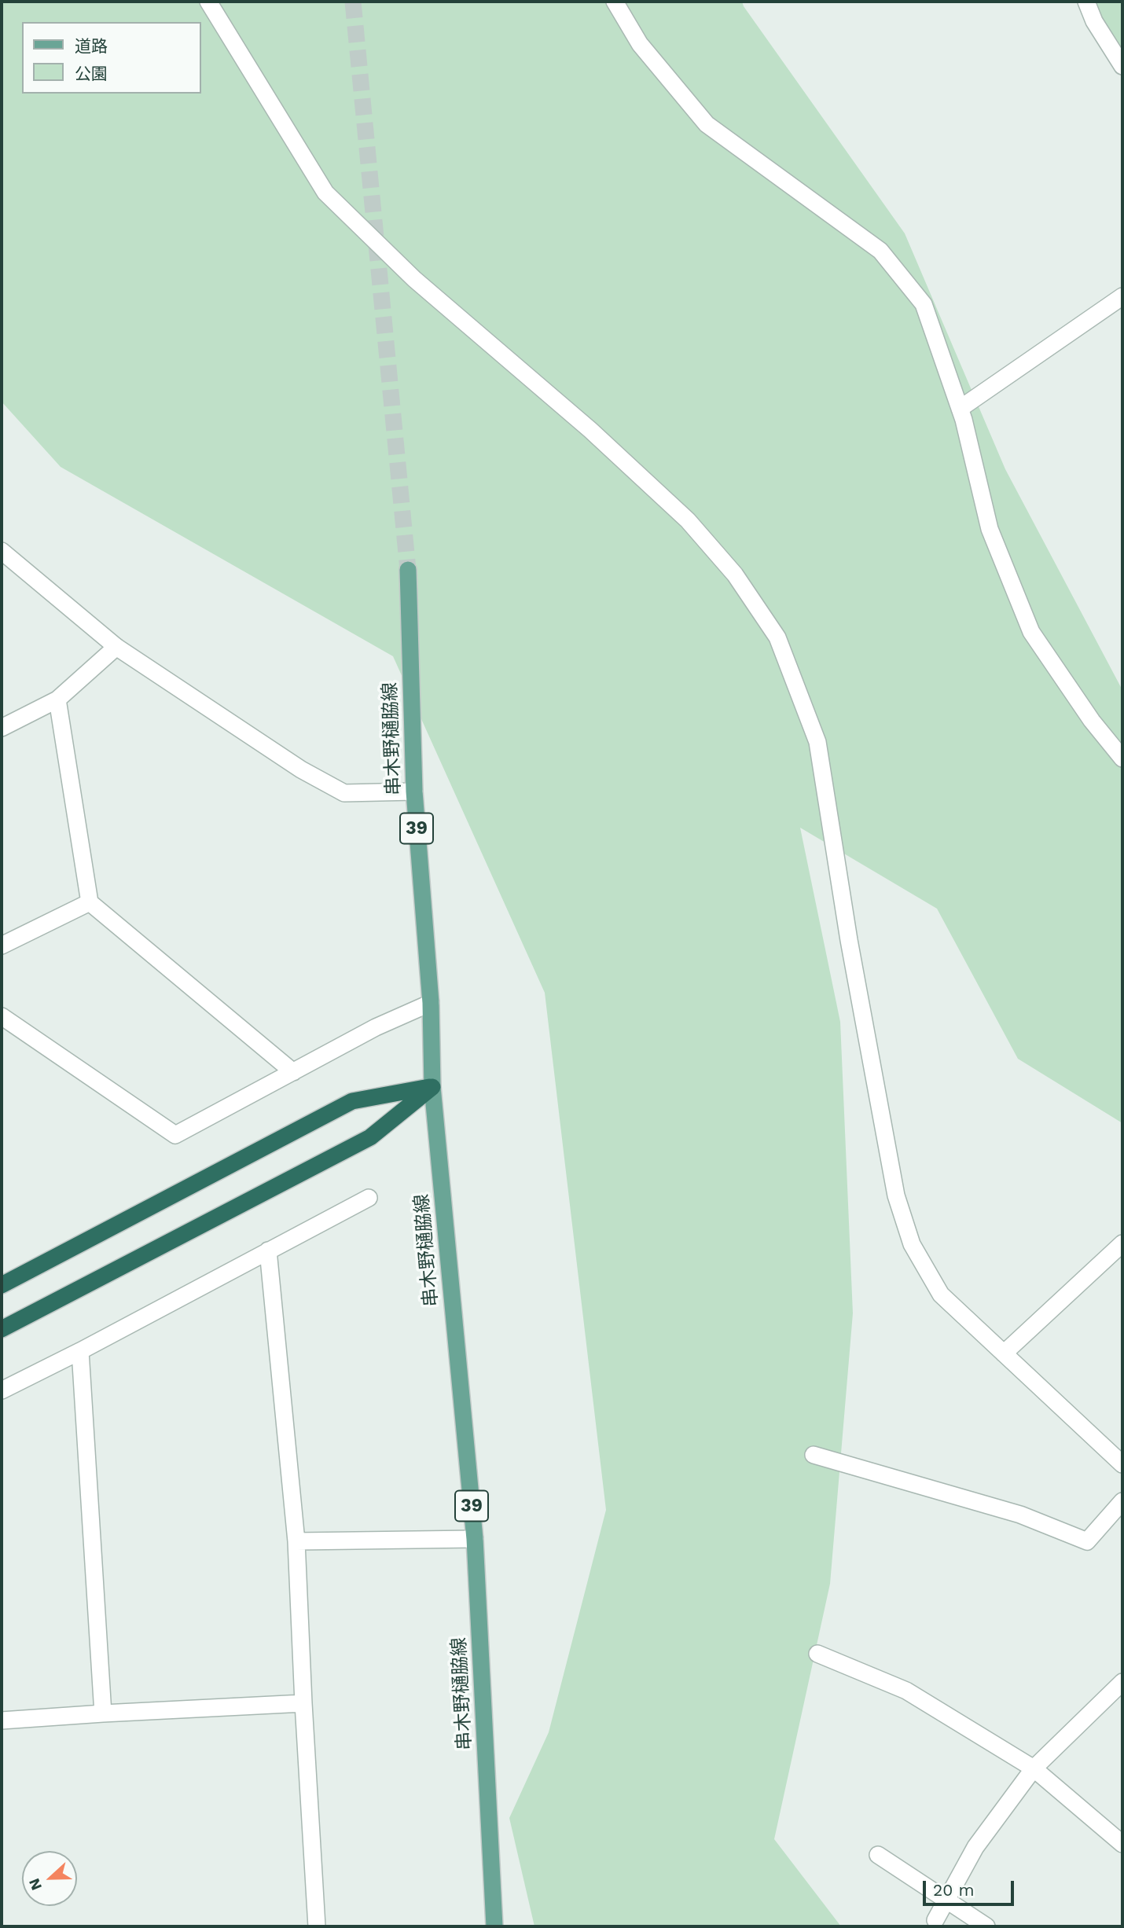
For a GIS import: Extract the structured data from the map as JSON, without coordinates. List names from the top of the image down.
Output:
{
  "streets": {
    "main road": ["串木野樋脇線", "39"]
  },
  "legend": ["道路", "公園"],
  "scale_bar": "20 m",
  "north": "left"
}
